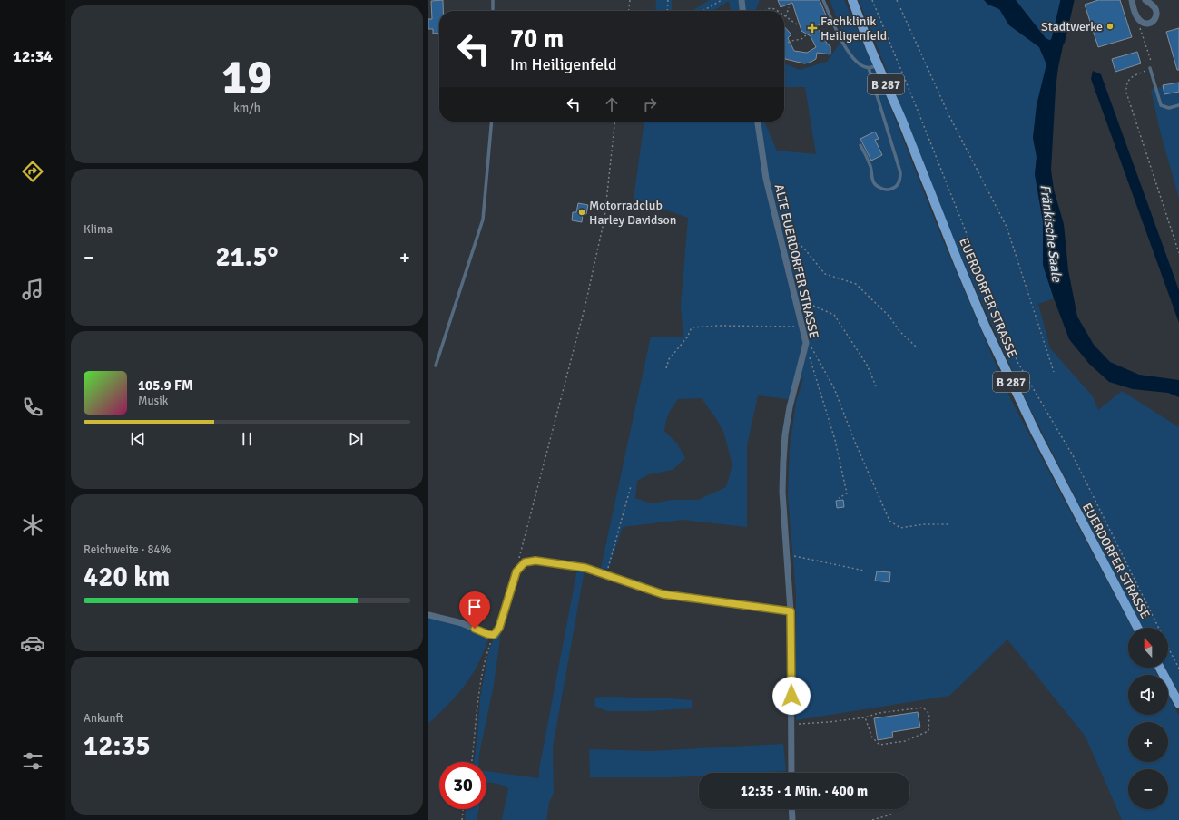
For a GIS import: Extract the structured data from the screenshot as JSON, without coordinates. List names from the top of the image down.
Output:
{
  "streets": {
    "main road": ["B 287", "EUERDORFER STRASSE"],
    "street": ["ALTE EUERDORFER STRASSE"]
  },
  "water": ["Fränkische Saale"],
  "places": {
    "other": ["Stadtwerke", "Motorradclub Harley Davidson"],
    "health": ["Fachklinik Heiligenfeld"]
  },
  "north": "top",
  "page": {
    "tabs": "12:34",
    "tile": [
      ["19", "km/h"],
      "Klima",
      ["Reichweite · 84%", "420 km"],
      ["Ankunft", "12:35"]
    ],
    "turn": ["70 m", "Im Heiligenfeld"],
    "heat": ["−", "21.5°", "+"],
    "song": ["105.9 FM", "Musik"],
    "map_buttons": ["+", "−"],
    "limit": "30",
    "trip": "12:35 · 1 Min. · 400 m"
  }
}
